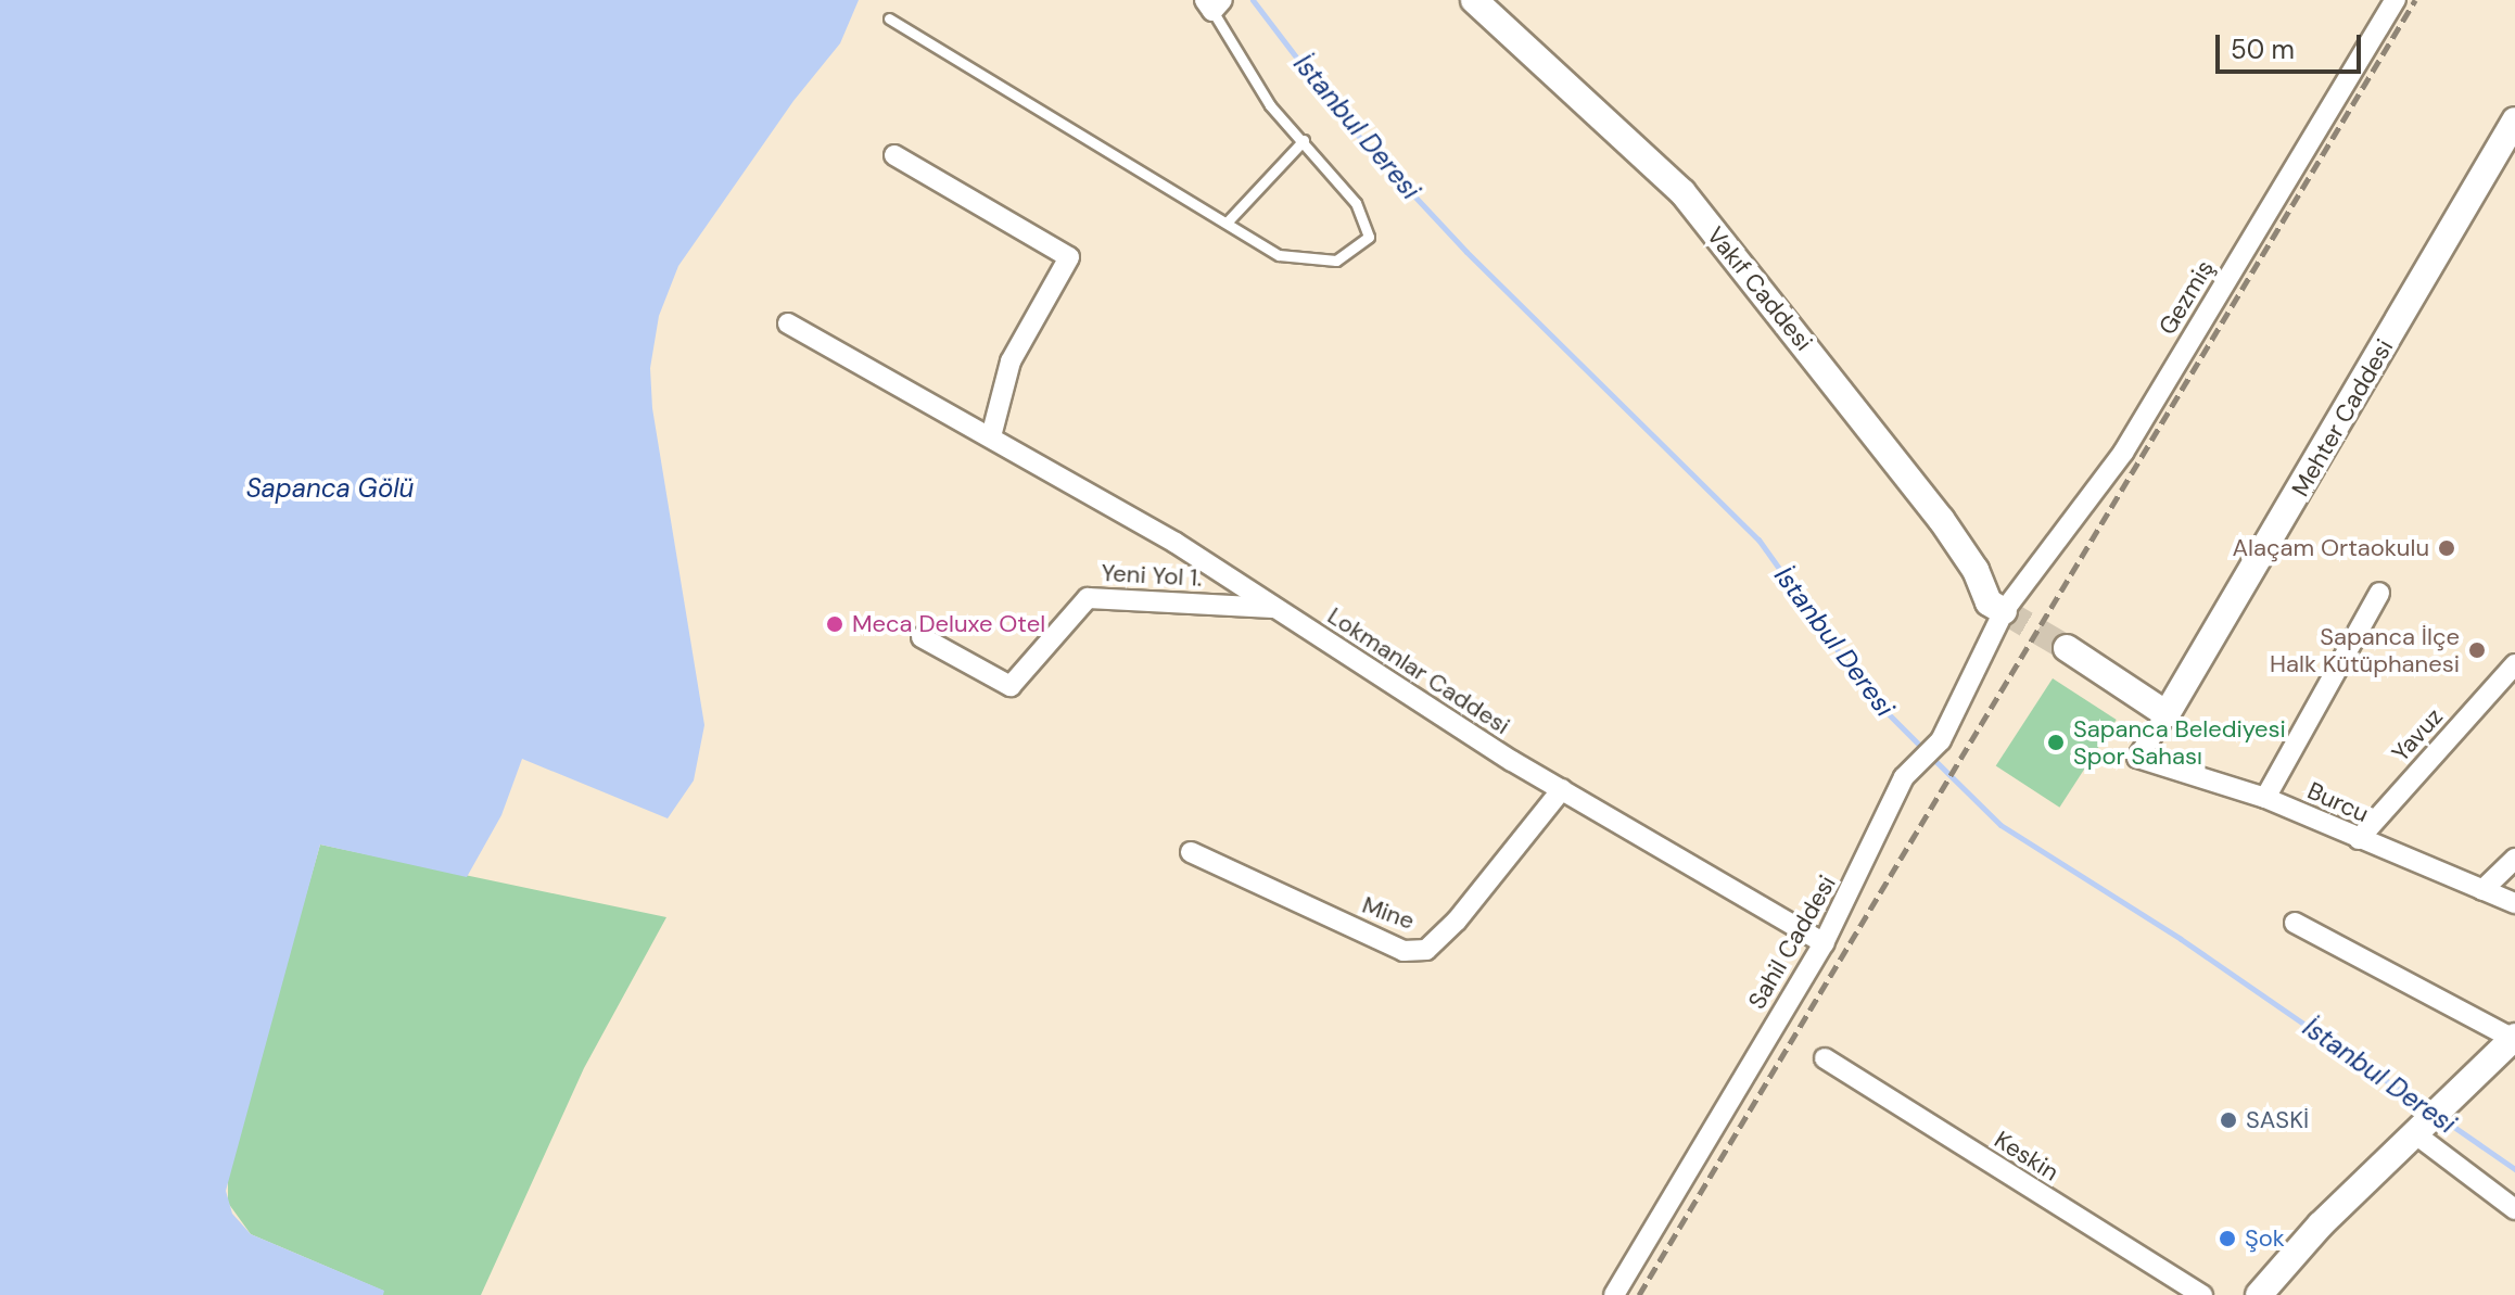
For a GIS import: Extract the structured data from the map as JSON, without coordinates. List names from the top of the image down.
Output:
{
  "streets": {
    "street": [
      "Vakıf Caddesi",
      "Gezmiş",
      "Mehter Caddesi",
      "Yeni Yol 1.",
      "Lokmanlar Caddesi",
      "Yavuz",
      "Burcu",
      "Mine",
      "Sahil Caddesi",
      "Keskin"
    ]
  },
  "crossings": [
    ["Vakıf Caddesi", "Gezmiş"],
    ["Vakıf Caddesi", "Sahil Caddesi"],
    ["Gezmiş", "Sahil Caddesi"],
    ["Mehter Caddesi", "Burcu"],
    ["Yeni Yol 1.", "Lokmanlar Caddesi"],
    ["Lokmanlar Caddesi", "Mine"],
    ["Lokmanlar Caddesi", "Sahil Caddesi"],
    ["Yavuz", "Burcu"]
  ],
  "water": ["İstanbul Deresi", "Sapanca Gölü"],
  "places": [
    "Alaçam Ortaokulu",
    "Meca Deluxe Otel",
    "Sapanca İlçe Halk Kütüphanesi",
    "Sapanca Belediyesi Spor Sahası",
    "SASKİ",
    "Şok"
  ],
  "scale_bar": "50 m"
}
